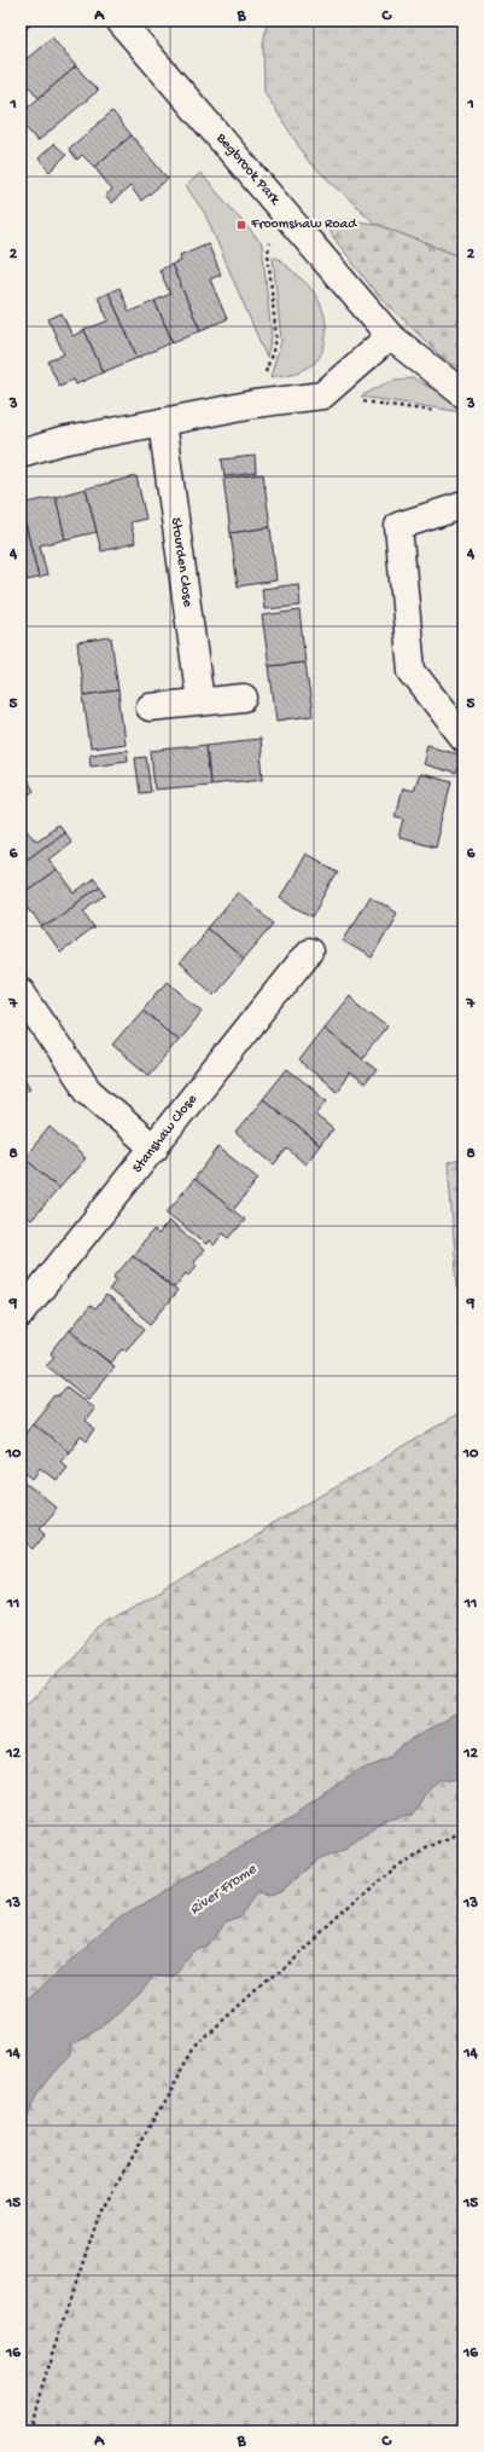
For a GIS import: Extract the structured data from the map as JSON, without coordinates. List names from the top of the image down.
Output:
{
  "streets": {
    "street": ["Begbrook Park", "Stourden Close", "Stanshaw Close"]
  },
  "water": ["River Frome"],
  "places": {
    "transit": ["Froomshaw Road"]
  },
  "grid": {
    "columns": ["A", "B", "C"],
    "rows": [
      "1",
      "2",
      "3",
      "4",
      "5",
      "6",
      "7",
      "8",
      "9",
      "10",
      "11",
      "12",
      "13",
      "14",
      "15",
      "16"
    ]
  }
}
